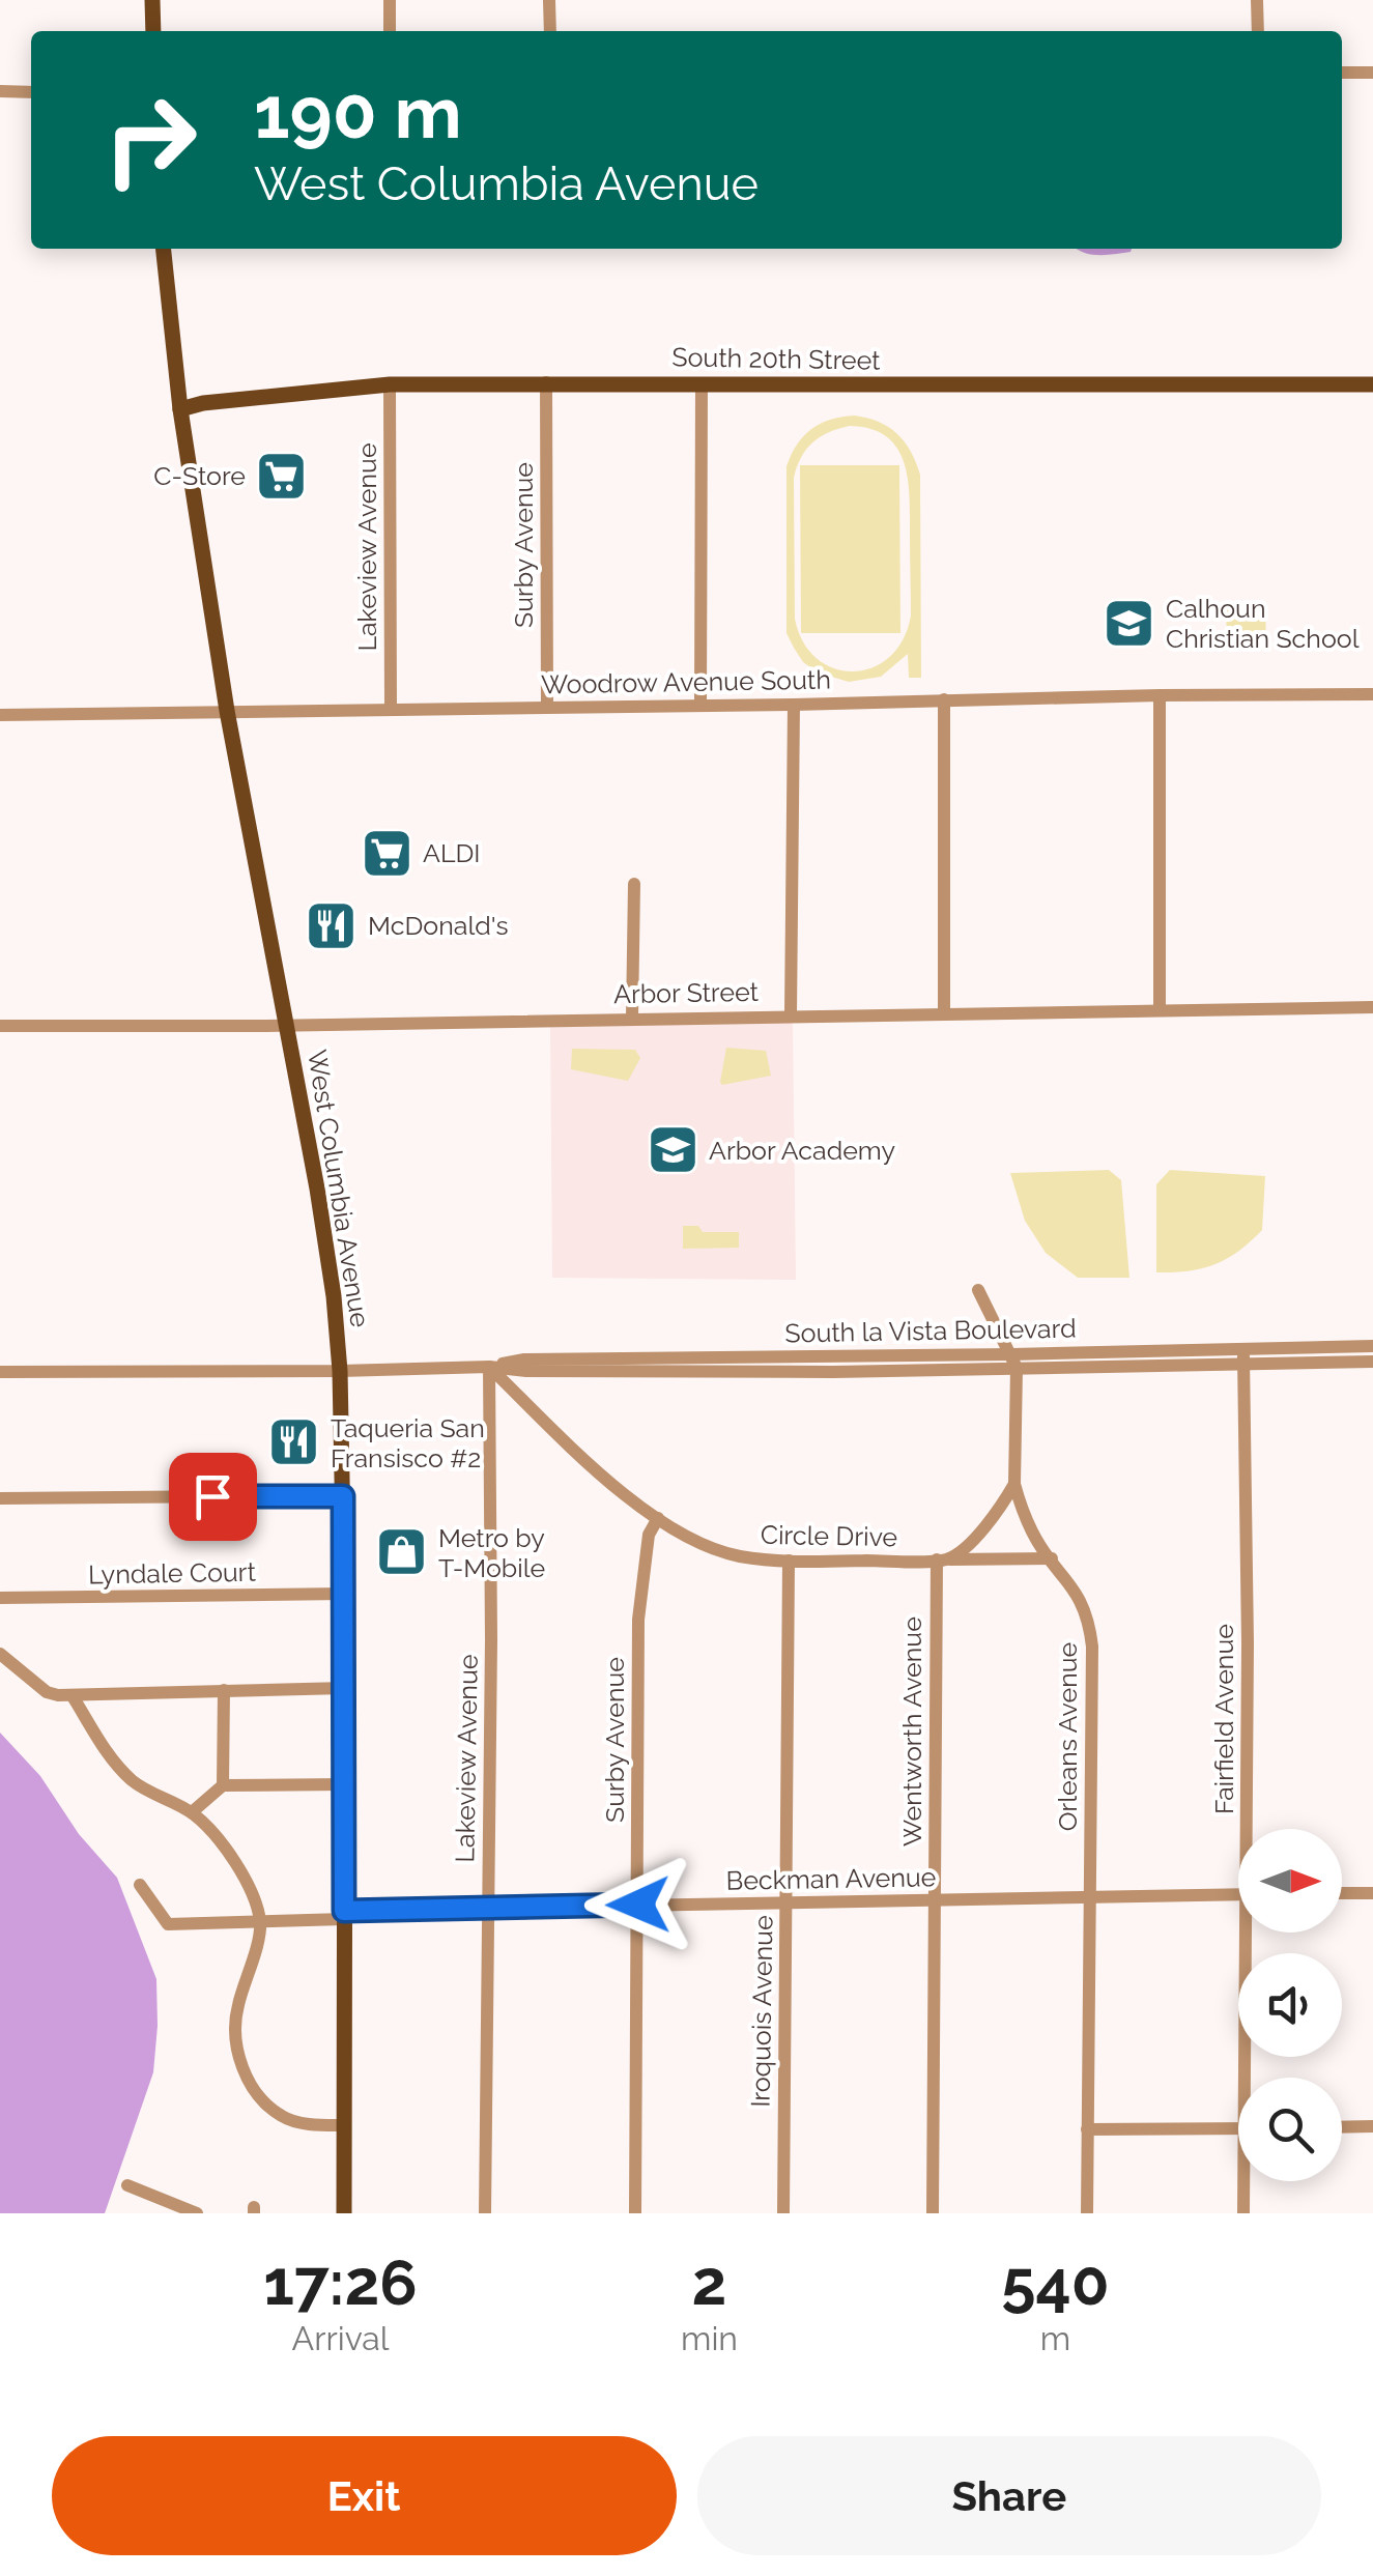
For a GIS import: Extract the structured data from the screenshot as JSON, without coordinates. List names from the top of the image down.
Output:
{
  "streets": {
    "main road": ["South 20th Street", "West Columbia Avenue"],
    "street": [
      "Surby Avenue",
      "Lakeview Avenue",
      "Woodrow Avenue South",
      "Arbor Street",
      "South la Vista Boulevard",
      "Circle Drive",
      "Lyndale Court",
      "Fairfield Avenue",
      "Wentworth Avenue",
      "Orleans Avenue",
      "Beckman Avenue",
      "Iroquois Avenue"
    ]
  },
  "crossings": [
    ["South 20th Street", "Surby Avenue"],
    ["South 20th Street", "Lakeview Avenue"],
    ["South 20th Street", "West Columbia Avenue"],
    ["Surby Avenue", "Woodrow Avenue South"],
    ["Surby Avenue", "Circle Drive"],
    ["Surby Avenue", "Beckman Avenue"],
    ["Lakeview Avenue", "Woodrow Avenue South"],
    ["Lakeview Avenue", "South la Vista Boulevard"],
    ["Lakeview Avenue", "Circle Drive"],
    ["Lakeview Avenue", "Beckman Avenue"],
    ["Woodrow Avenue South", "West Columbia Avenue"],
    ["Arbor Street", "West Columbia Avenue"],
    ["West Columbia Avenue", "South la Vista Boulevard"],
    ["West Columbia Avenue", "Lyndale Court"],
    ["West Columbia Avenue", "Beckman Avenue"],
    ["South la Vista Boulevard", "Circle Drive"],
    ["South la Vista Boulevard", "Fairfield Avenue"],
    ["South la Vista Boulevard", "Orleans Avenue"],
    ["Circle Drive", "Wentworth Avenue"],
    ["Circle Drive", "Orleans Avenue"],
    ["Circle Drive", "Iroquois Avenue"],
    ["Wentworth Avenue", "Beckman Avenue"],
    ["Orleans Avenue", "Beckman Avenue"],
    ["Beckman Avenue", "Iroquois Avenue"]
  ],
  "places": {
    "supermarket": ["C-Store", "ALDI"],
    "school or university": ["Calhoun Christian School", "Arbor Academy"],
    "restaurant": ["McDonald's", "Taqueria San Fransisco #2"],
    "shop": ["Metro by T-Mobile"]
  },
  "north": "right",
  "page": {
    "turn": ["190 m", "West Columbia Avenue"],
    "eta": [
      "17:26",
      "Arrival",
      "2",
      "min",
      "540",
      "m"
    ],
    "buttons": ["Exit", "Share"]
  }
}
